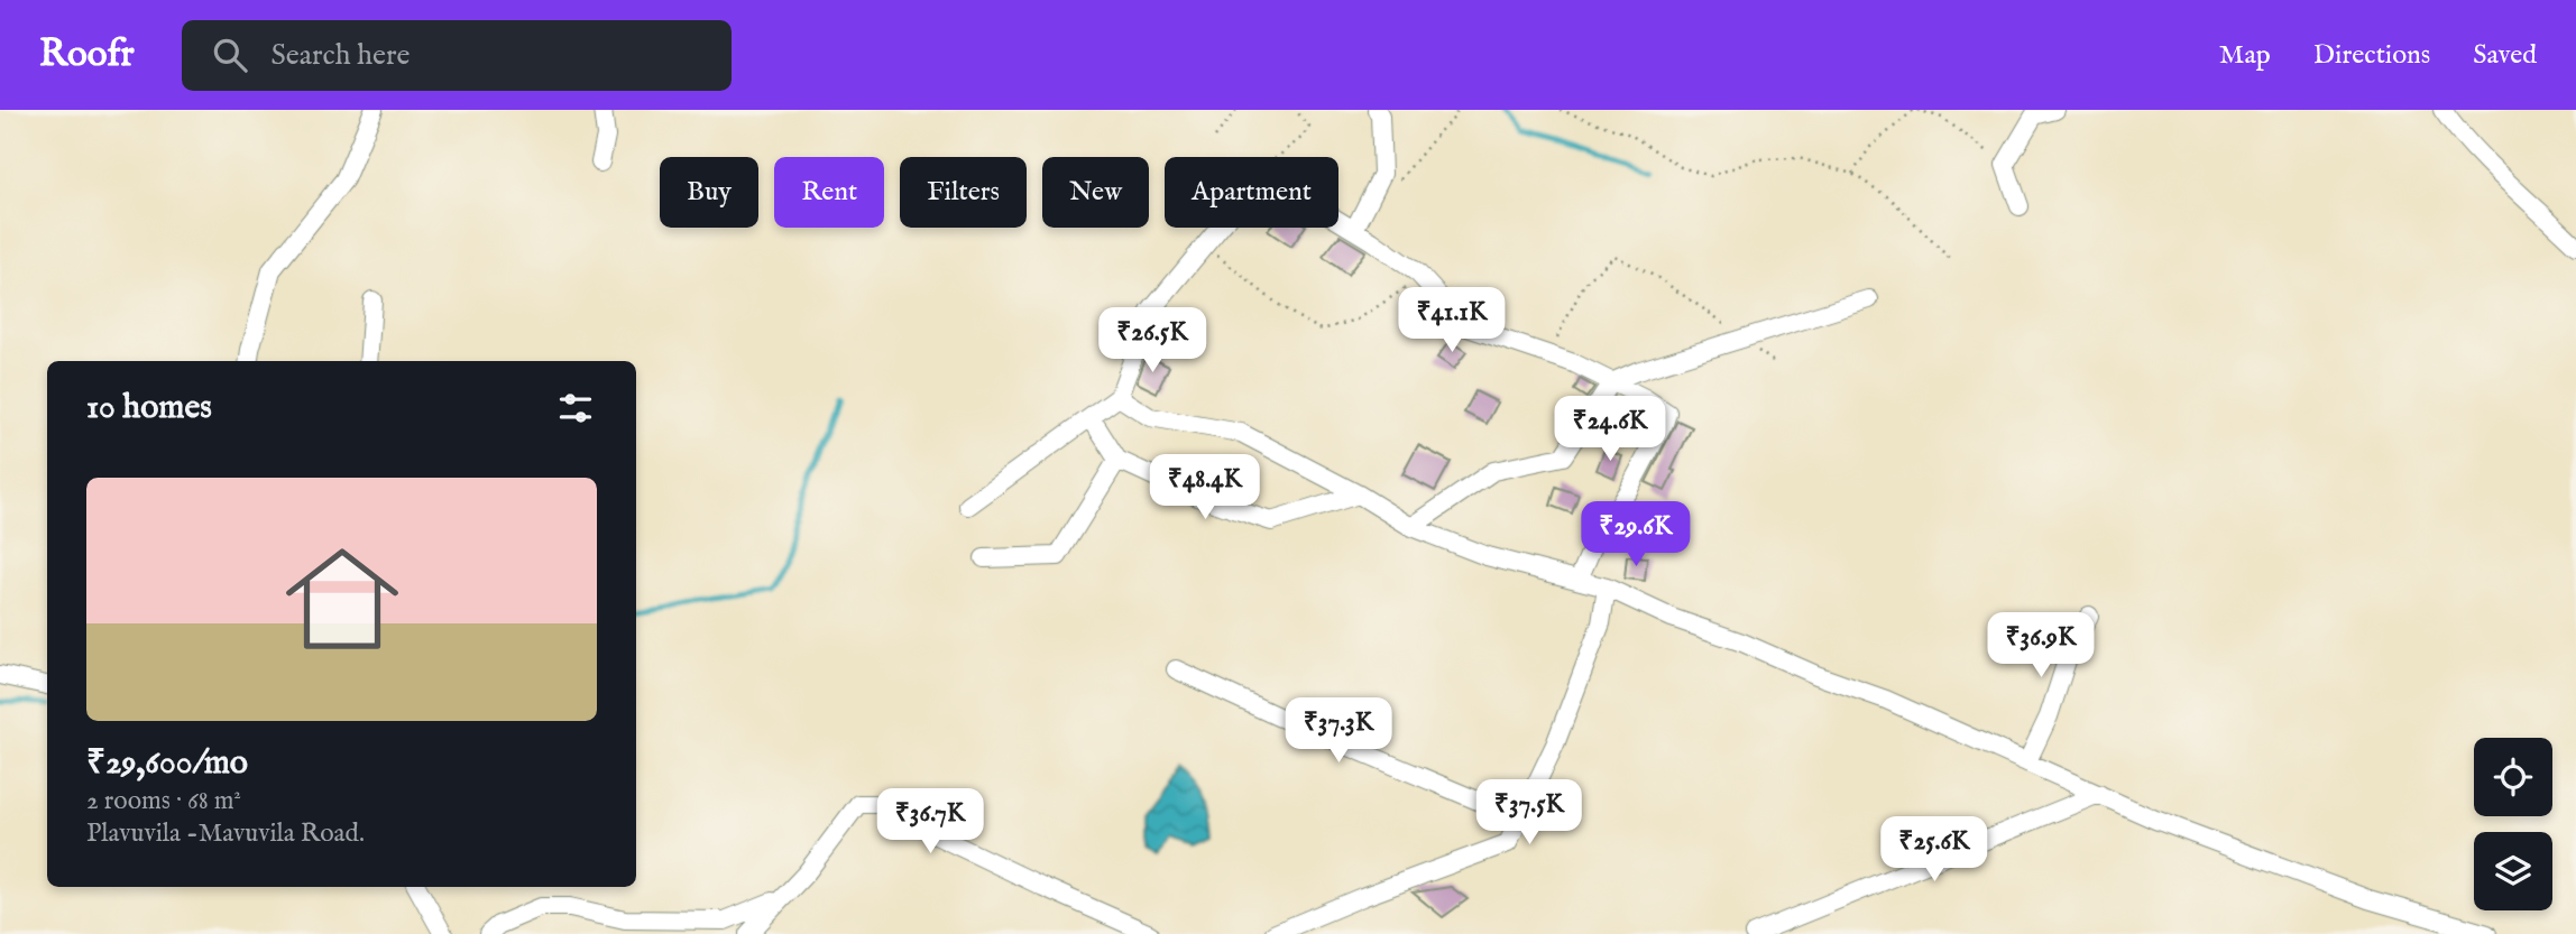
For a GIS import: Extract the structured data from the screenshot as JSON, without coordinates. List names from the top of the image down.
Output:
{
  "page": {
    "header": "Roofr",
    "search": "Search here",
    "nav": ["Map", "Directions", "Saved"],
    "chip": [
      "Buy",
      "Rent",
      "Filters",
      "New",
      "Apartment"
    ],
    "price": [
      "₹41.1K",
      "₹26.5K",
      "₹24.6K",
      "₹48.4K",
      "₹29.6K",
      "₹36.9K",
      "₹37.3K",
      "₹37.5K",
      "₹36.7K",
      "₹25.6K"
    ],
    "heading": "10 homes",
    "list": [
      {
        "name": "₹29,600/mo",
        "note": "2 rooms · 68 m² · Plavuvila -Mavuvila Road."
      }
    ]
  }
}
